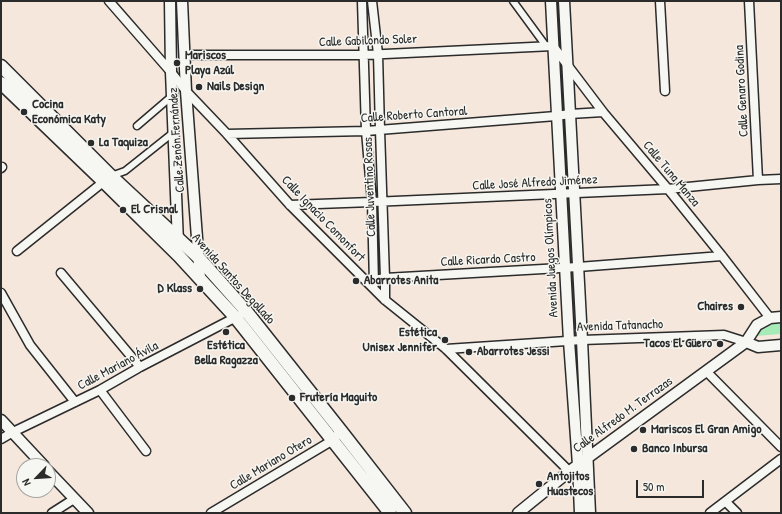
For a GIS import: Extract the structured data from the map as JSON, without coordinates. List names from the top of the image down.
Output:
{
  "streets": {
    "main road": ["Avenida Santos Degollado"],
    "street": [
      "Calle Gabilondo Soler",
      "Calle Genaro Godina",
      "Calle Roberto Cantoral",
      "Calle Zenón Fernández",
      "Calle Tuna Manza",
      "Calle José Alfredo Jiménez",
      "Calle Juventino Rosas",
      "Calle Ignacio Comonfort",
      "Avenida Juegos Olímpicos",
      "Calle Ricardo Castro",
      "Avenida Tatanacho",
      "Calle Mariano Ávila",
      "Calle Alfredo M. Terrazas",
      "Calle Mariano Otero"
    ]
  },
  "crossings": [
    ["Calle Gabilondo Soler", "Calle Zenón Fernández"],
    ["Calle Gabilondo Soler", "Calle Tuna Manza"],
    ["Calle Gabilondo Soler", "Calle Juventino Rosas"],
    ["Calle Gabilondo Soler", "Avenida Juegos Olímpicos"],
    ["Calle Genaro Godina", "Calle José Alfredo Jiménez"],
    ["Calle Roberto Cantoral", "Calle Tuna Manza"],
    ["Calle Roberto Cantoral", "Calle Juventino Rosas"],
    ["Calle Roberto Cantoral", "Calle Ignacio Comonfort"],
    ["Calle Roberto Cantoral", "Avenida Juegos Olímpicos"],
    ["Calle Zenón Fernández", "Calle Ignacio Comonfort"],
    ["Calle Zenón Fernández", "Avenida Santos Degollado"],
    ["Calle Tuna Manza", "Calle José Alfredo Jiménez"],
    ["Calle Tuna Manza", "Avenida Juegos Olímpicos"],
    ["Calle Tuna Manza", "Calle Ricardo Castro"],
    ["Calle José Alfredo Jiménez", "Calle Juventino Rosas"],
    ["Calle José Alfredo Jiménez", "Calle Ignacio Comonfort"],
    ["Calle José Alfredo Jiménez", "Avenida Juegos Olímpicos"],
    ["Calle Juventino Rosas", "Calle Ignacio Comonfort"],
    ["Calle Juventino Rosas", "Calle Ricardo Castro"],
    ["Calle Ignacio Comonfort", "Avenida Tatanacho"],
    ["Calle Ignacio Comonfort", "Calle Alfredo M. Terrazas"],
    ["Avenida Juegos Olímpicos", "Calle Ricardo Castro"],
    ["Avenida Juegos Olímpicos", "Avenida Tatanacho"],
    ["Avenida Juegos Olímpicos", "Calle Alfredo M. Terrazas"],
    ["Avenida Santos Degollado", "Calle Mariano Ávila"],
    ["Avenida Santos Degollado", "Calle Mariano Otero"],
    ["Avenida Tatanacho", "Calle Alfredo M. Terrazas"]
  ],
  "places": [
    "Mariscos Playa Azúl",
    "Nails Design",
    "Cocina Económica Katy",
    "La Taquiza",
    "El Crisnal",
    "Abarrotes Anita",
    "D Klass",
    "Chaires",
    "Estética Bella Ragazza",
    "Estética Unisex Jennifer",
    "Tacos El Güero",
    "Abarrotes Jessi",
    "Frutería Maguito",
    "Mariscos El Gran Amigo",
    "Banco Inbursa",
    "Antojitos Huastecos"
  ],
  "scale_bar": "50 m",
  "north": "bottom left"
}
